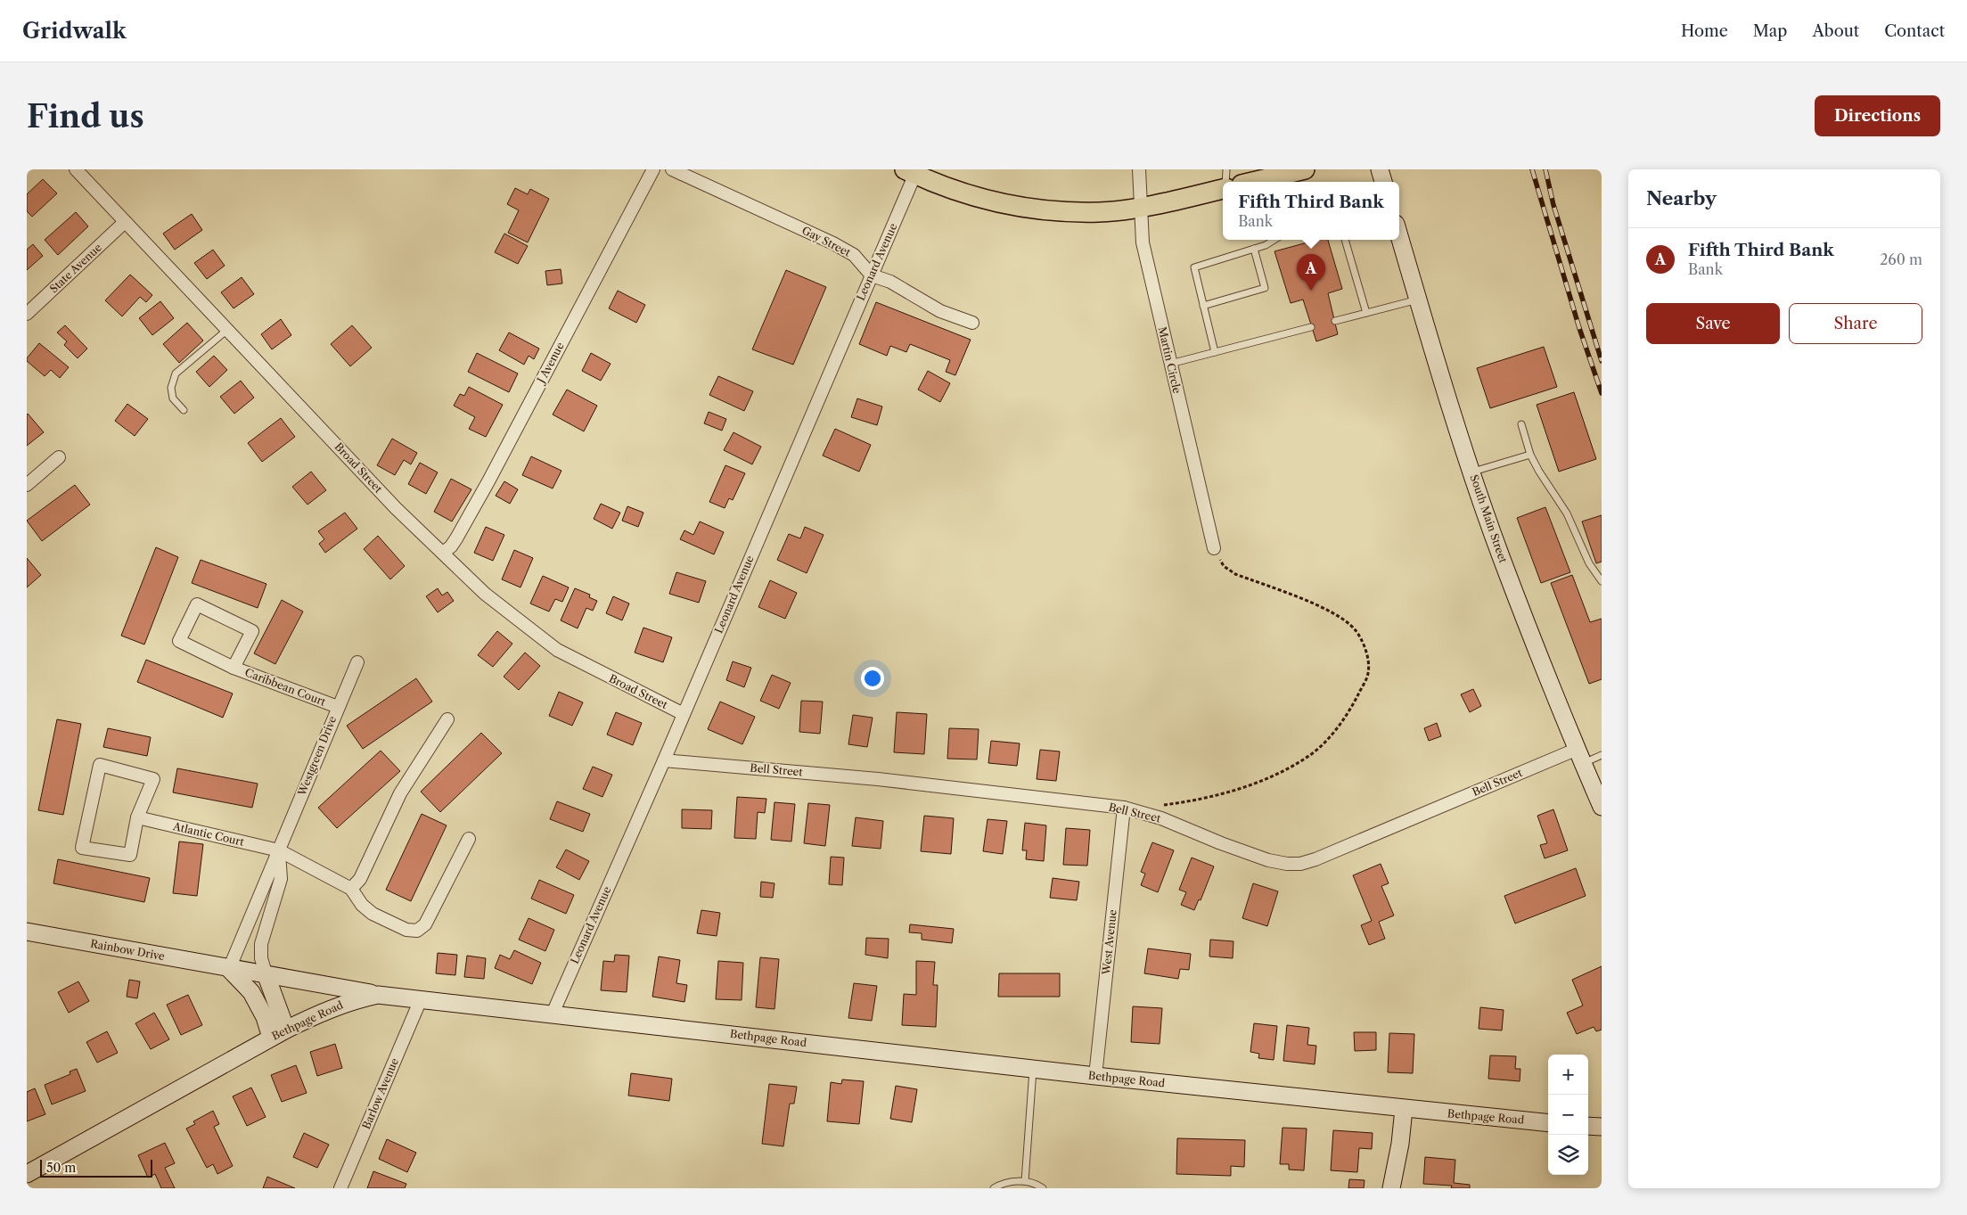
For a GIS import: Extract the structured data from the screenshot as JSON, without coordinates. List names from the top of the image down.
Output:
{
  "streets": {
    "main road": ["South Main Street", "Rainbow Drive", "Bethpage Road"],
    "street": [
      "Gay Street",
      "Leonard Avenue",
      "State Avenue",
      "Martin Circle",
      "J Avenue",
      "Broad Street",
      "Caribbean Court",
      "Westgreen Drive",
      "Bell Street",
      "Atlantic Court",
      "West Avenue",
      "Barlow Avenue"
    ]
  },
  "crossings": [
    ["Gay Street", "Leonard Avenue"],
    ["Leonard Avenue", "Broad Street"],
    ["Leonard Avenue", "Bell Street"],
    ["Leonard Avenue", "Bethpage Road"],
    ["State Avenue", "Broad Street"],
    ["J Avenue", "Broad Street"],
    ["South Main Street", "Bell Street"],
    ["Caribbean Court", "Westgreen Drive"],
    ["Westgreen Drive", "Atlantic Court"],
    ["Westgreen Drive", "Rainbow Drive"],
    ["Bell Street", "West Avenue"],
    ["West Avenue", "Bethpage Road"],
    ["Rainbow Drive", "Bethpage Road"],
    ["Bethpage Road", "Barlow Avenue"]
  ],
  "scale_bar": "50 m",
  "page": {
    "header": "Gridwalk",
    "nav": [
      "Home",
      "Map",
      "About",
      "Contact"
    ],
    "buttons": [
      "Directions",
      ["Save", "Share"]
    ],
    "title": "Find us",
    "heading": "Nearby",
    "popup": ["Fifth Third Bank", "Bank"],
    "list": [
      {
        "mark": "A",
        "name": "Fifth Third Bank",
        "note": "Bank",
        "value": "260 m"
      }
    ],
    "pins": "A",
    "map_buttons": ["+", "−"],
    "scale": "50 m"
  }
}
